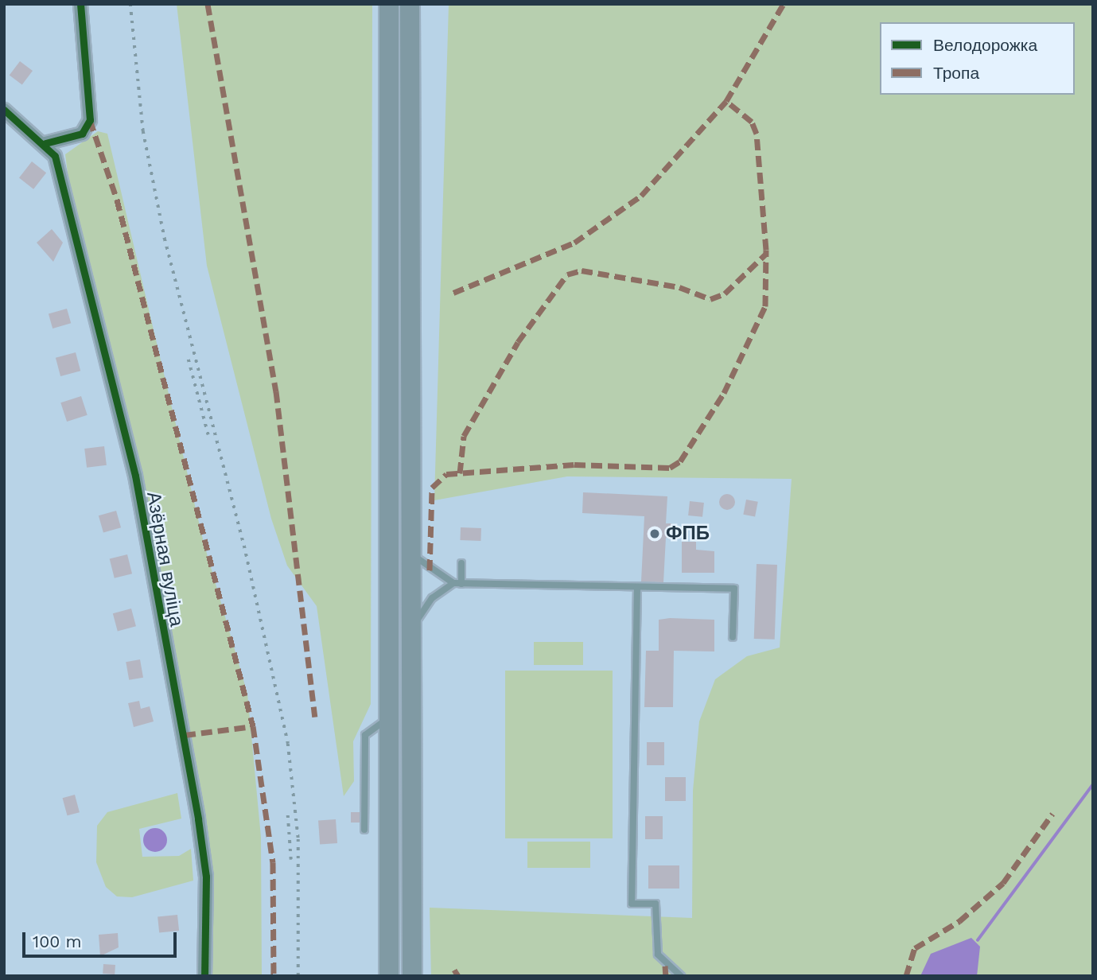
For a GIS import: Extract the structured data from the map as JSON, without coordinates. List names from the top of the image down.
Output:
{
  "streets": {
    "street": ["Азёрная вуліца"]
  },
  "places": ["ФПБ"],
  "legend": ["Велодорожка", "Тропа"],
  "scale_bar": "100 m"
}
